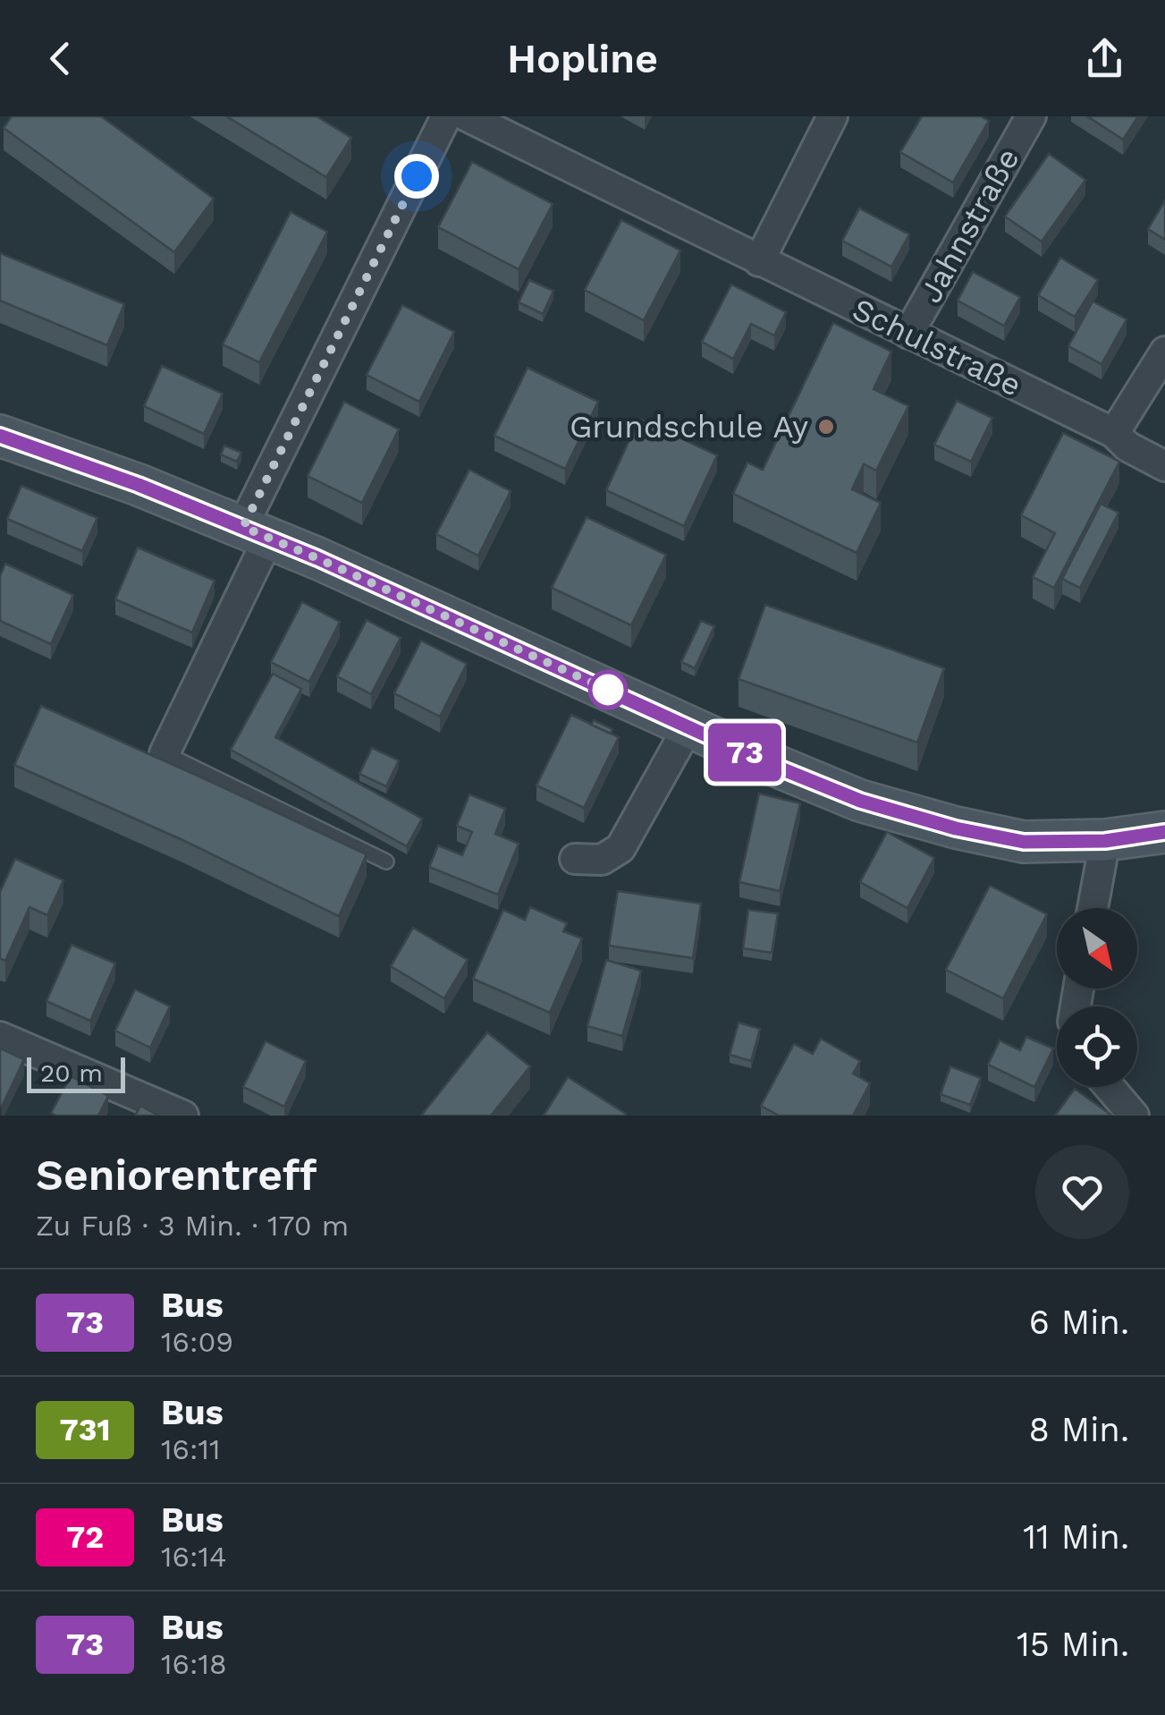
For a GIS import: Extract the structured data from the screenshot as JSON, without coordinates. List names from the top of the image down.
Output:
{
  "streets": {
    "street": ["Jahnstraße", "Schulstraße"]
  },
  "crossings": [
    ["Jahnstraße", "Schulstraße"]
  ],
  "places": ["Grundschule Ay"],
  "lines": ["bus line 73"],
  "scale_bar": "20 m",
  "north": "bottom right",
  "page": {
    "header": "Hopline",
    "on_map": "73",
    "scale": "20 m",
    "heading": ["Seniorentreff", "Zu Fuß · 3 Min. · 170 m"],
    "list": [
      {
        "mark": "73",
        "name": "Bus",
        "note": "16:09",
        "value": "6 Min."
      },
      {
        "mark": "731",
        "name": "Bus",
        "note": "16:11",
        "value": "8 Min."
      },
      {
        "mark": "72",
        "name": "Bus",
        "note": "16:14",
        "value": "11 Min."
      },
      {
        "mark": "73",
        "name": "Bus",
        "note": "16:18",
        "value": "15 Min."
      }
    ]
  }
}
